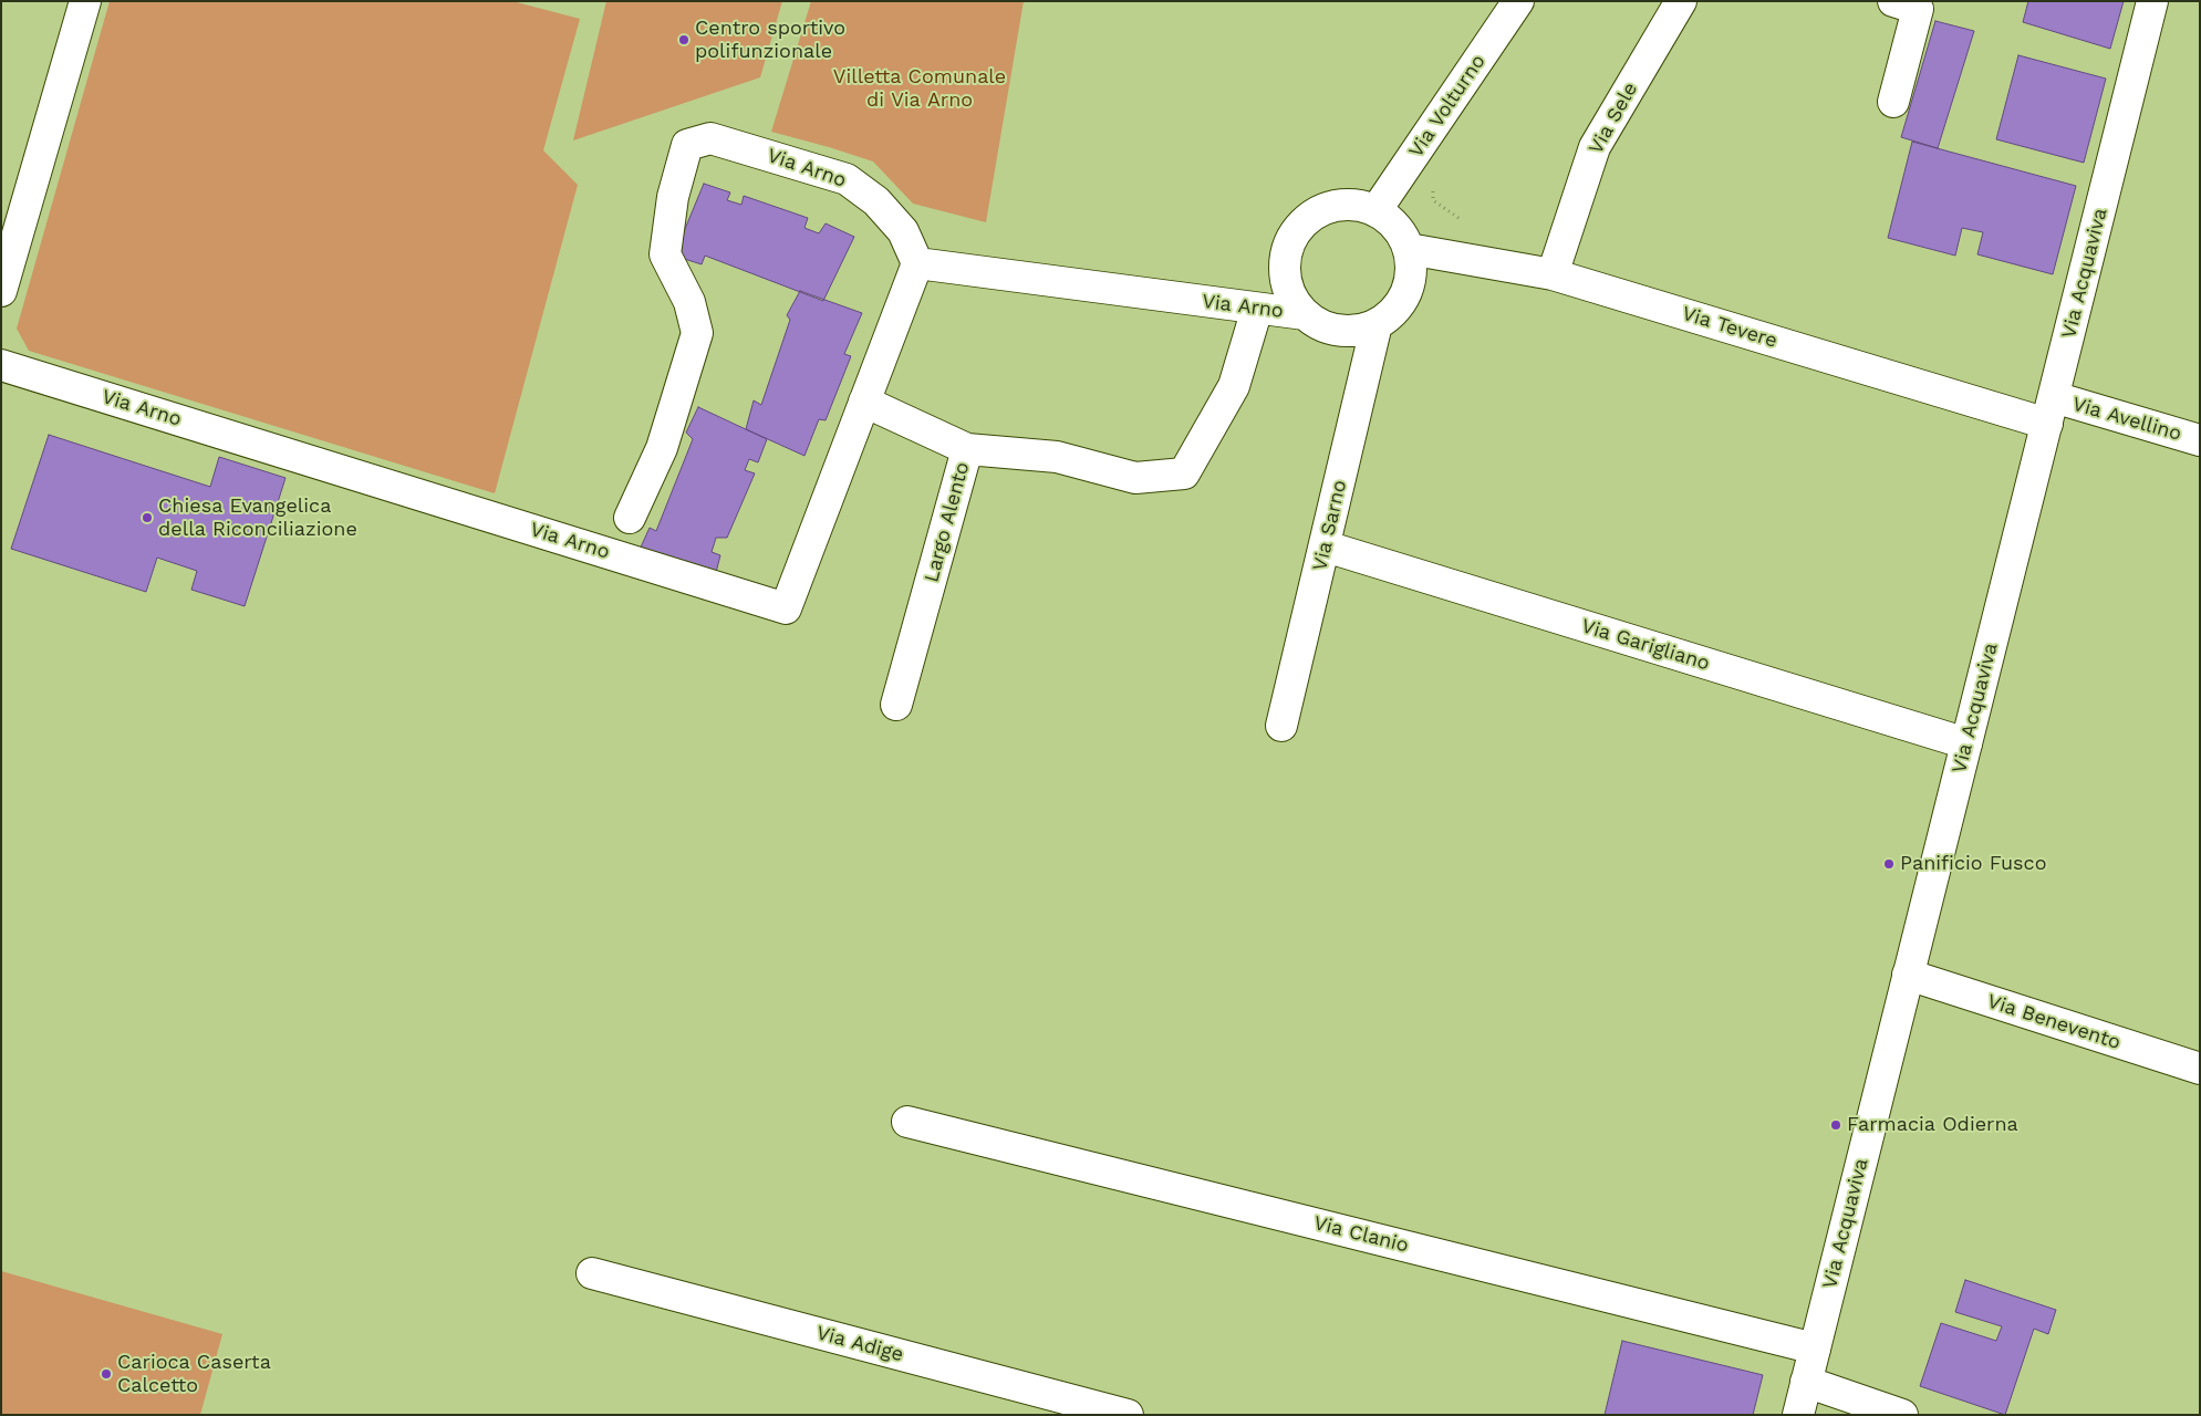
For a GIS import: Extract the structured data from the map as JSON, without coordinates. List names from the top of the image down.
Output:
{
  "streets": {
    "street": [
      "Via Volturno",
      "Via Sele",
      "Via Arno",
      "Via Acquaviva",
      "Via Tevere",
      "Via Avellino",
      "Largo Alento",
      "Via Sarno",
      "Via Garigliano",
      "Via Benevento",
      "Via Clanio",
      "Via Adige"
    ]
  },
  "crossings": [
    ["Via Volturno", "Via Arno"],
    ["Via Volturno", "Via Tevere"],
    ["Via Volturno", "Via Sarno"],
    ["Via Sele", "Via Tevere"],
    ["Via Arno", "Via Tevere"],
    ["Via Arno", "Largo Alento"],
    ["Via Arno", "Via Sarno"],
    ["Via Acquaviva", "Via Tevere"],
    ["Via Acquaviva", "Via Avellino"],
    ["Via Acquaviva", "Via Garigliano"],
    ["Via Acquaviva", "Via Benevento"],
    ["Via Acquaviva", "Via Clanio"],
    ["Via Tevere", "Via Avellino"],
    ["Via Tevere", "Via Sarno"],
    ["Via Sarno", "Via Garigliano"]
  ],
  "parks": ["Villetta Comunale di Via Arno"],
  "places": [
    "Centro sportivo polifunzionale",
    "Chiesa Evangelica della Riconciliazione",
    "Panificio Fusco",
    "Farmacia Odierna",
    "Carioca Caserta Calcetto"
  ]
}
